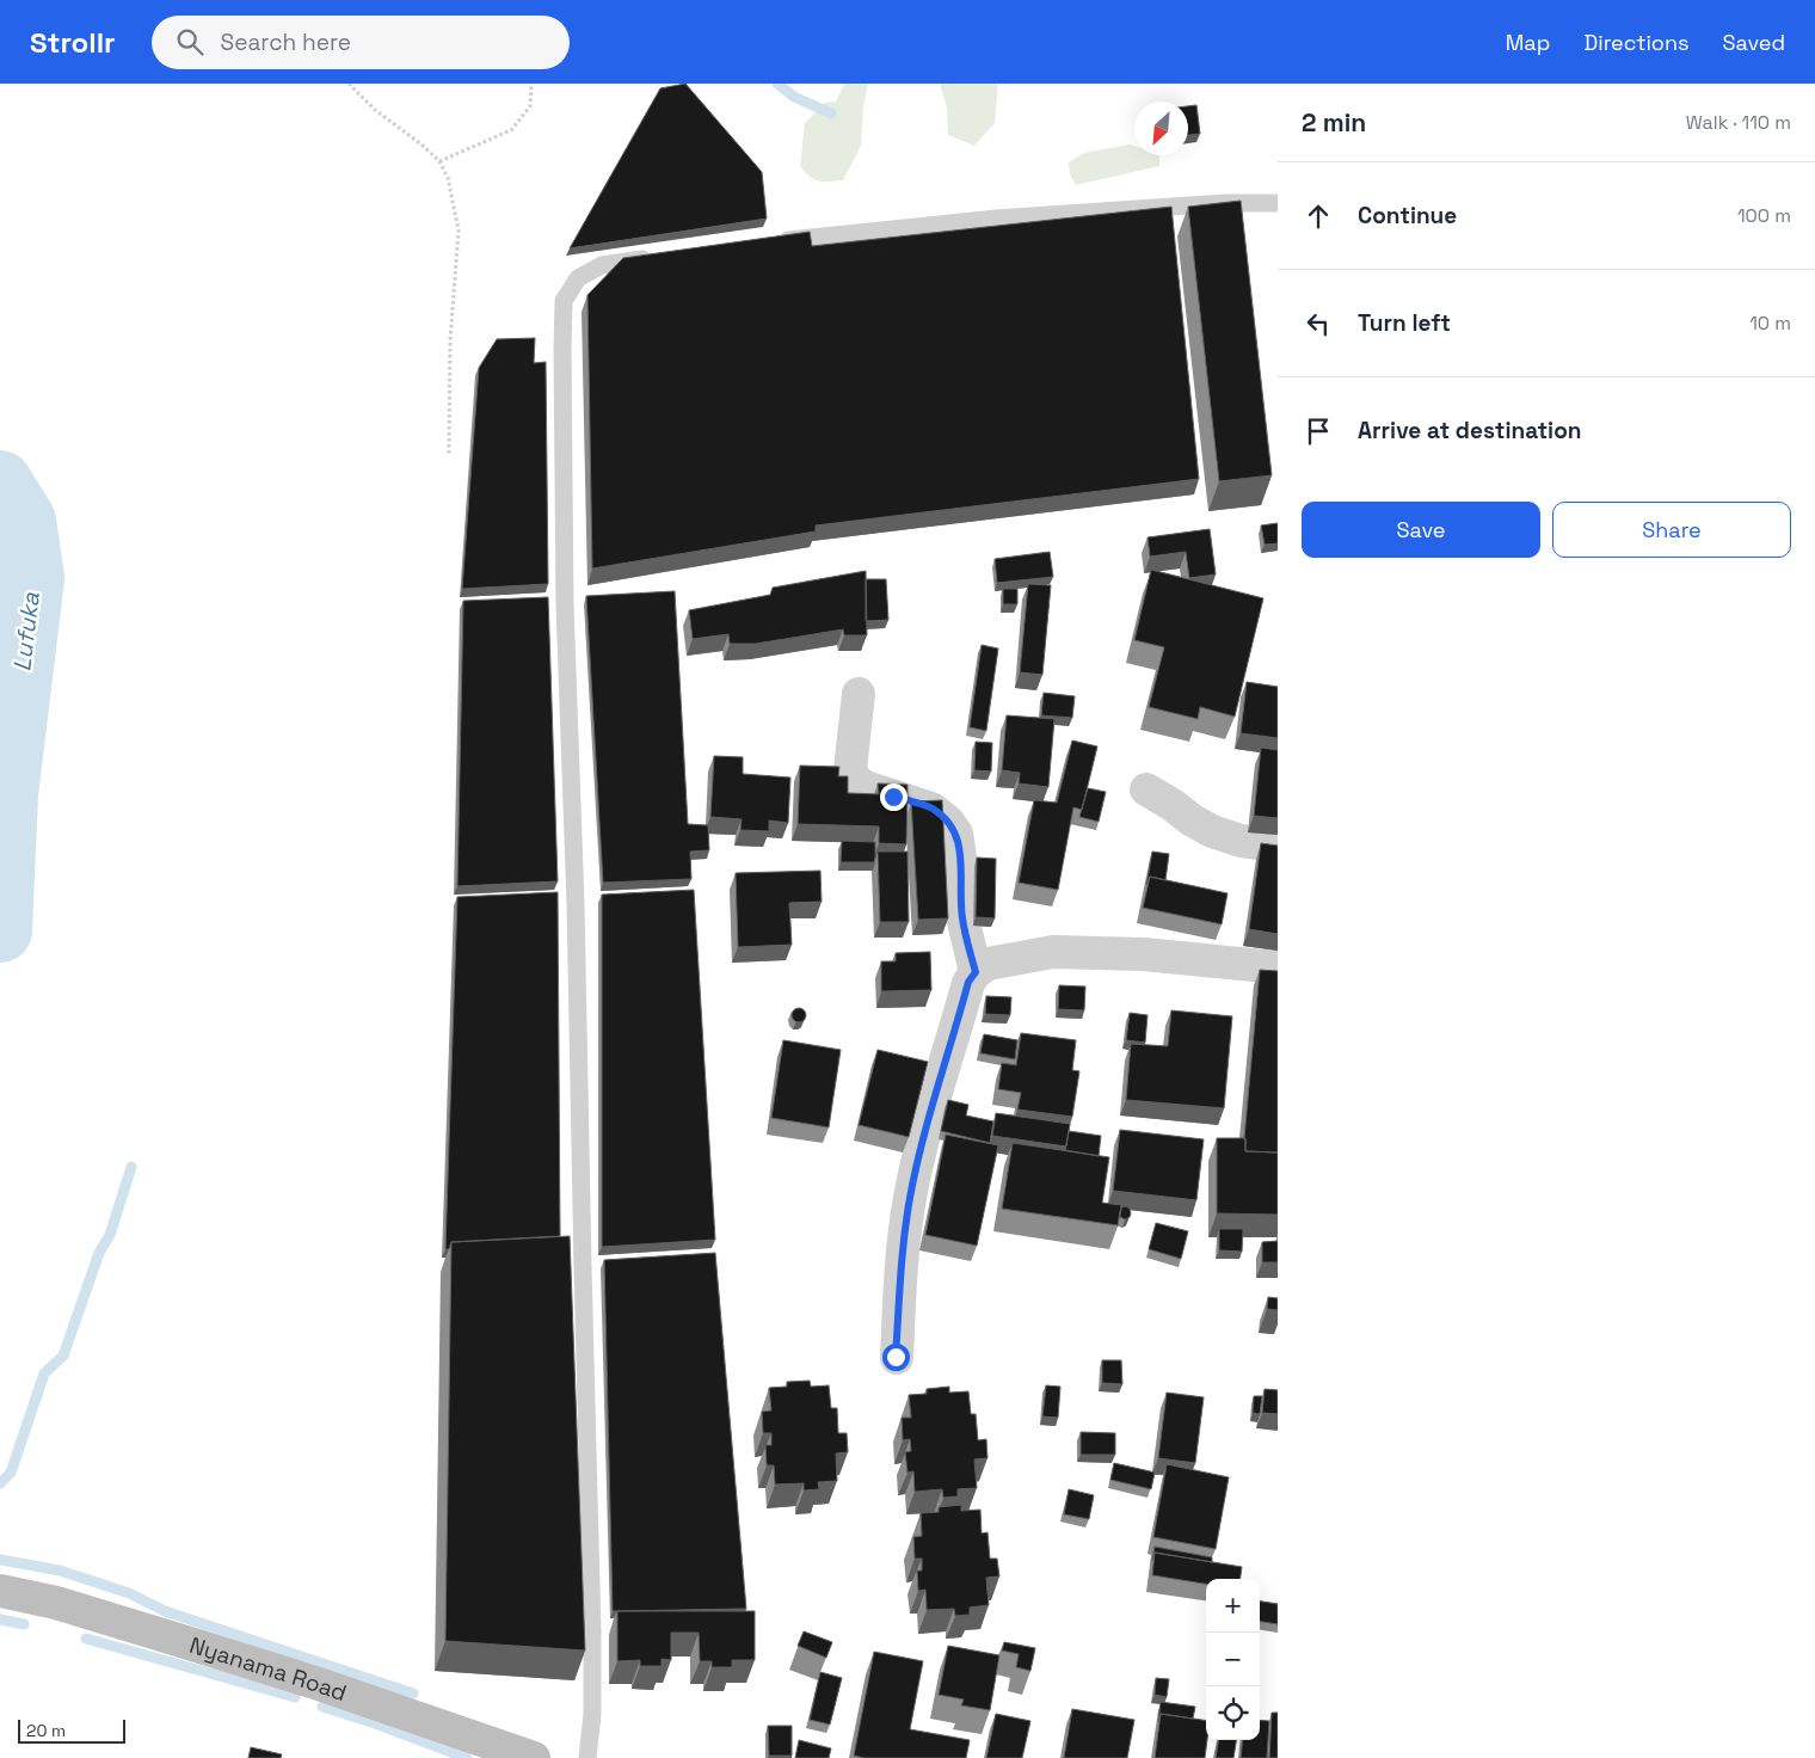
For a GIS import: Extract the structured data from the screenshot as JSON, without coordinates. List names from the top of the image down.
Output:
{
  "streets": {
    "street": ["Nyanama Road"]
  },
  "water": ["Lufuka"],
  "scale_bar": "20 m",
  "north": "bottom left",
  "page": {
    "header": "Strollr",
    "search": "Search here",
    "nav": ["Map", "Directions", "Saved"],
    "heading": ["2 min", "Walk · 110 m"],
    "list": [
      ["Continue", "100 m"],
      ["Turn left", "10 m"],
      "Arrive at destination"
    ],
    "buttons": ["Save", "Share"],
    "map_buttons": ["+", "−"],
    "scale": "20 m"
  }
}
